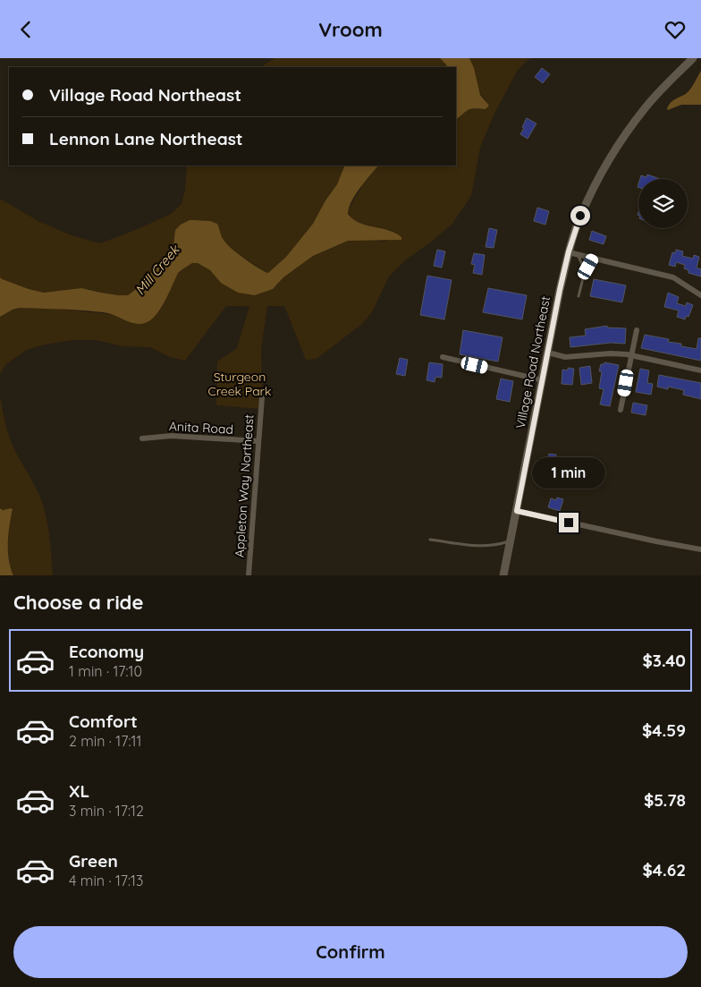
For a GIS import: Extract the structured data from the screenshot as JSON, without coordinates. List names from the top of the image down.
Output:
{
  "streets": {
    "main road": ["Village Road Northeast"],
    "street": ["Anita Road", "Appleton Way Northeast"]
  },
  "crossings": [
    ["Anita Road", "Appleton Way Northeast"]
  ],
  "water": ["Mill Creek"],
  "parks": ["Sturgeon Creek Park"],
  "page": {
    "header": "Vroom",
    "banner": ["Village Road Northeast", "Lennon Lane Northeast"],
    "bubble": "1 min",
    "heading": "Choose a ride",
    "list": [
      {
        "name": "Economy",
        "note": "1 min · 17:10",
        "value": "$3.40"
      },
      {
        "name": "Comfort",
        "note": "2 min · 17:11",
        "value": "$4.59"
      },
      {
        "name": "XL",
        "note": "3 min · 17:12",
        "value": "$5.78"
      },
      {
        "name": "Green",
        "note": "4 min · 17:13",
        "value": "$4.62"
      }
    ],
    "buttons": "Confirm"
  }
}
